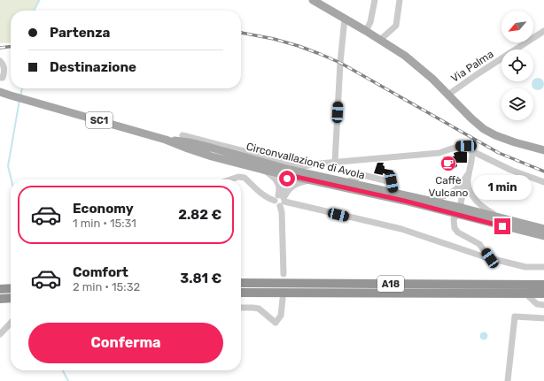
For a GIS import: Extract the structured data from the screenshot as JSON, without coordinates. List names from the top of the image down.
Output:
{
  "streets": {
    "highway": ["A18"],
    "main road": ["SC1", "Circonvallazione di Avola"],
    "street": ["Via Palma"]
  },
  "places": {
    "cafe": ["Caffè Vulcano"]
  },
  "north": "bottom left",
  "page": {
    "banner": ["Partenza", "Destinazione"],
    "bubble": "1 min",
    "list": [
      {
        "name": "Economy",
        "note": "1 min · 15:31",
        "value": "2.82 €"
      },
      {
        "name": "Comfort",
        "note": "2 min · 15:32",
        "value": "3.81 €"
      }
    ],
    "buttons": "Conferma"
  }
}
